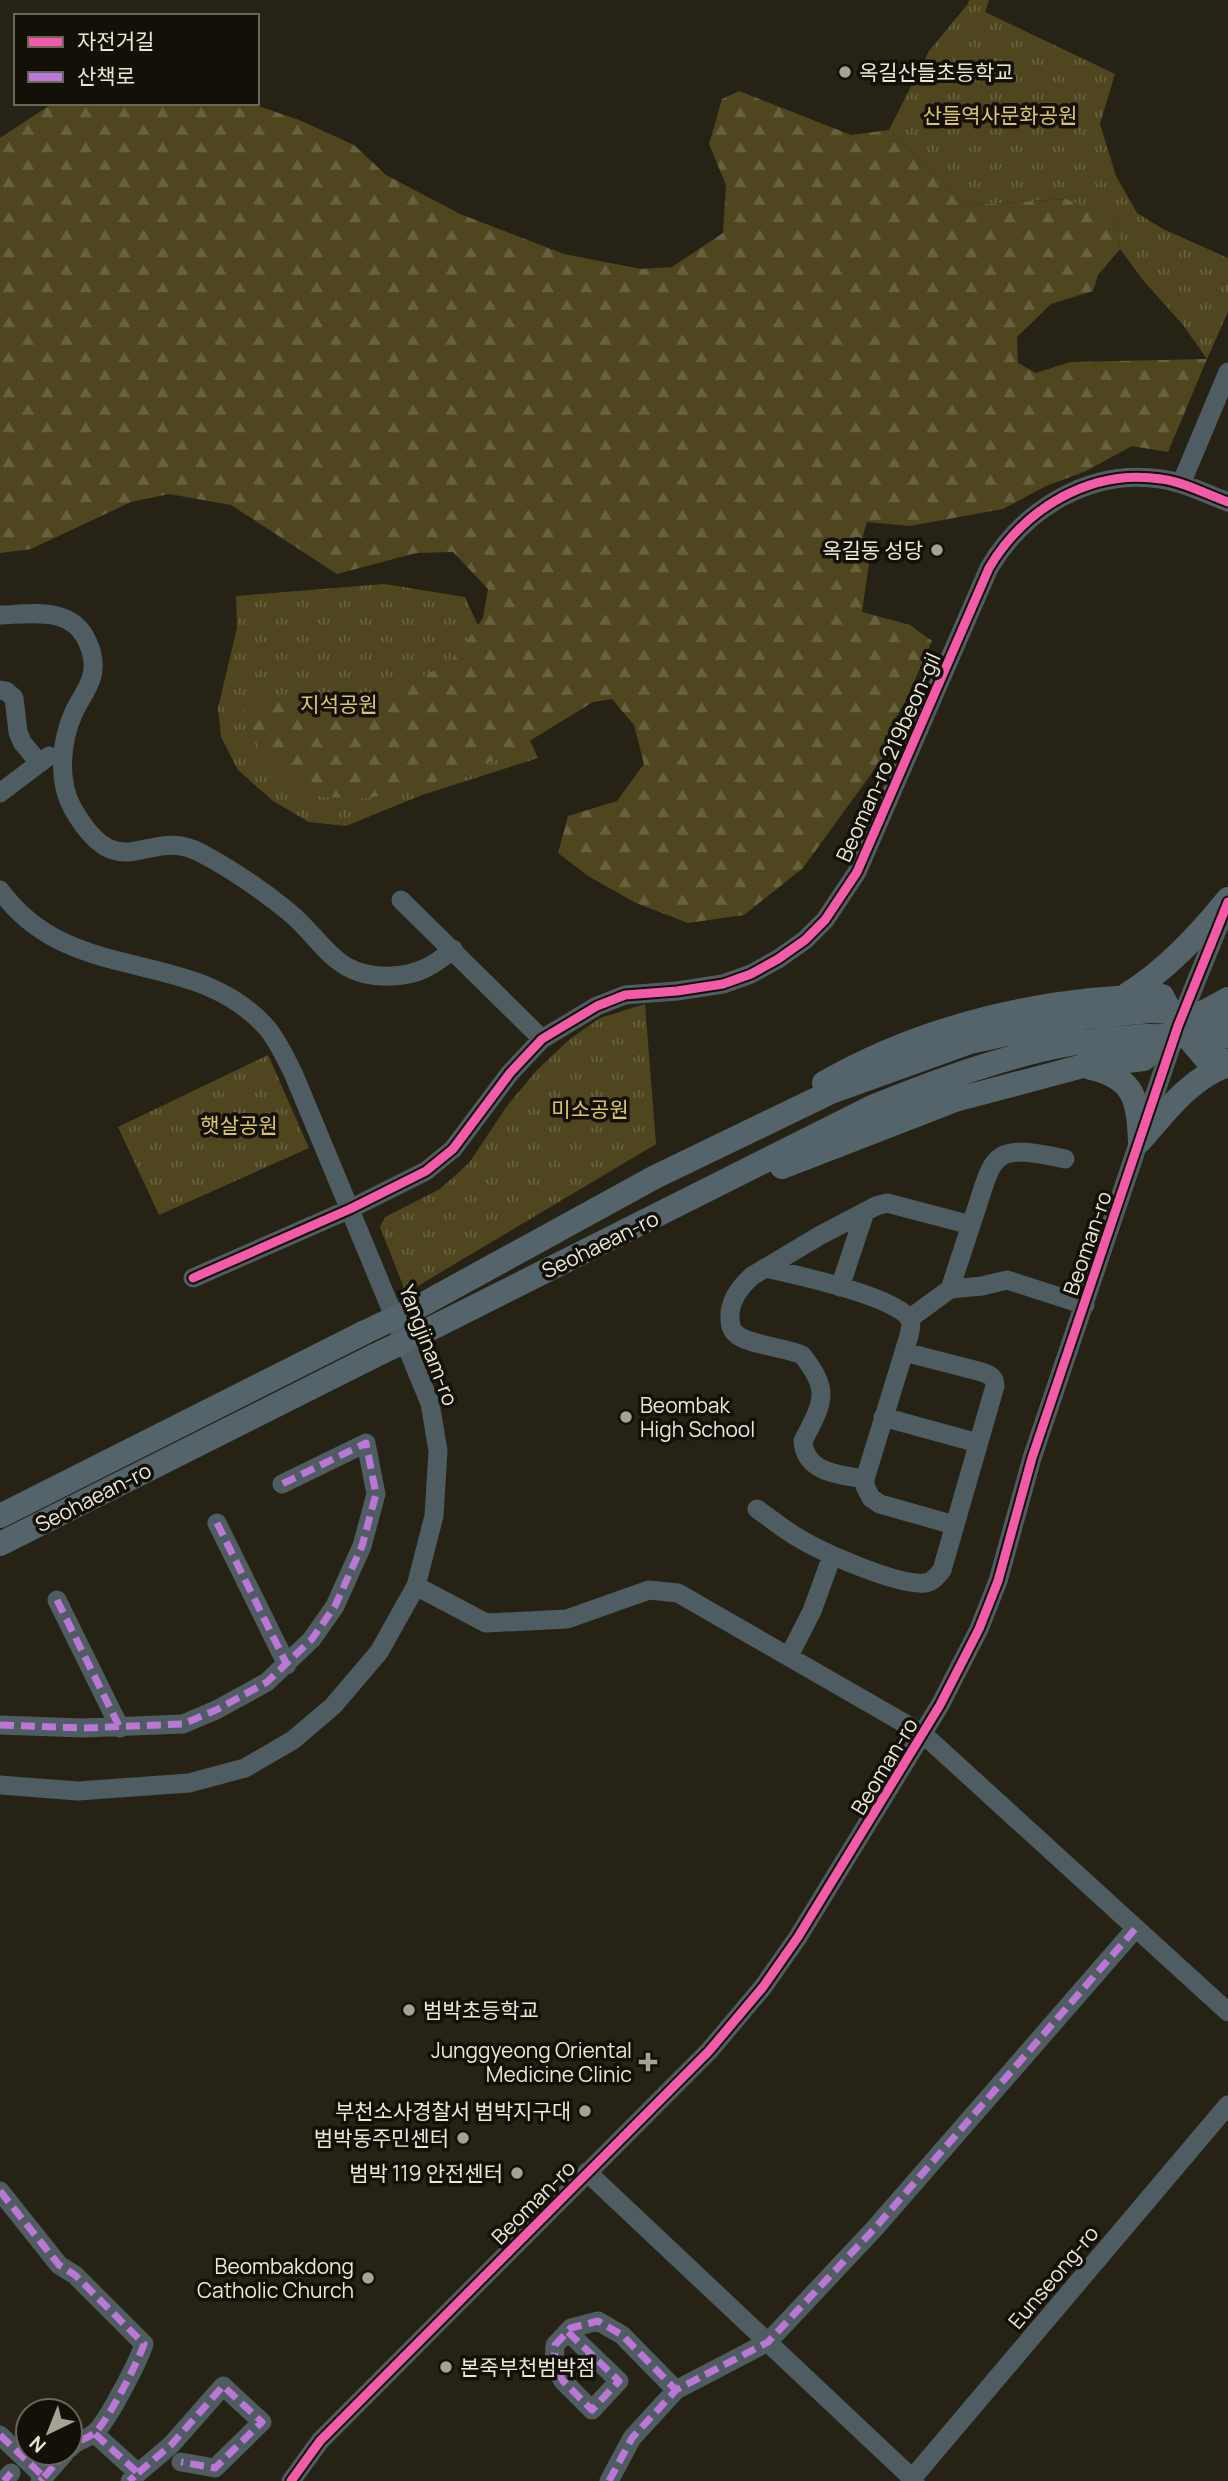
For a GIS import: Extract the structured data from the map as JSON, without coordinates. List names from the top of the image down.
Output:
{
  "streets": {
    "main road": ["Seohaean-ro"],
    "street": [
      "Beoman-ro 219beon-gil",
      "Beoman-ro",
      "Yangjinam-ro",
      "Eunseong-ro"
    ]
  },
  "crossings": [
    ["Beoman-ro 219beon-gil", "Yangjinam-ro"],
    ["Beoman-ro", "Yangjinam-ro"],
    ["Beoman-ro", "Eunseong-ro"]
  ],
  "parks": [
    "산들역사문화공원",
    "지석공원",
    "미소공원",
    "햇살공원"
  ],
  "places": {
    "other": [
      "옥길산들초등학교",
      "옥길동 성당",
      "Beombak High School",
      "범박초등학교",
      "부천소사경찰서 범박지구대",
      "범박동주민센터",
      "범박 119 안전센터",
      "Beombakdong Catholic Church",
      "본죽부천범박점"
    ],
    "health": ["Junggyeong Oriental Medicine Clinic"]
  },
  "legend": ["자전거길", "산책로"],
  "north": "bottom left"
}
